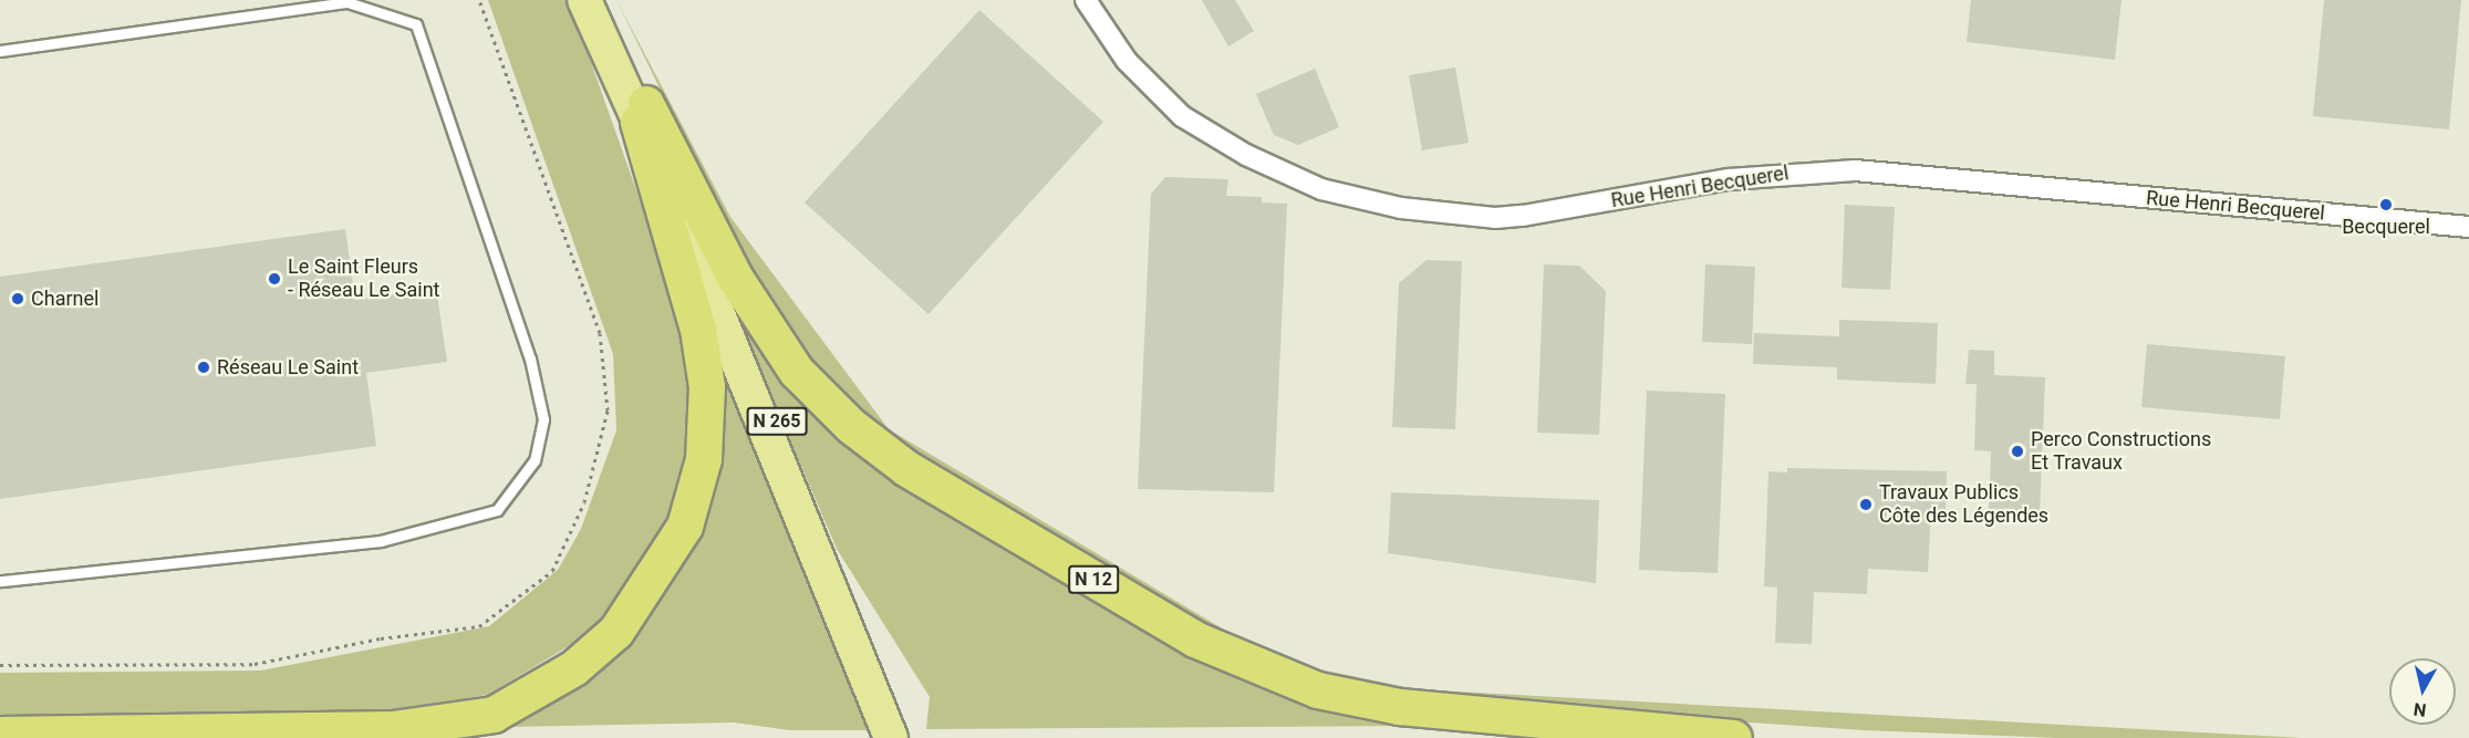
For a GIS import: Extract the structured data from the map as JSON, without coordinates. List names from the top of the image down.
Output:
{
  "streets": {
    "highway": ["N 12"],
    "main road": ["N 265"],
    "street": ["Rue Henri Becquerel"]
  },
  "crossings": [
    ["N 265", "N 12"]
  ],
  "places": [
    "Becquerel",
    "Le Saint Fleurs - Réseau Le Saint",
    "Charnel",
    "Réseau Le Saint",
    "Perco Constructions Et Travaux",
    "Travaux Publics Côte des Légendes"
  ],
  "north": "bottom"
}
